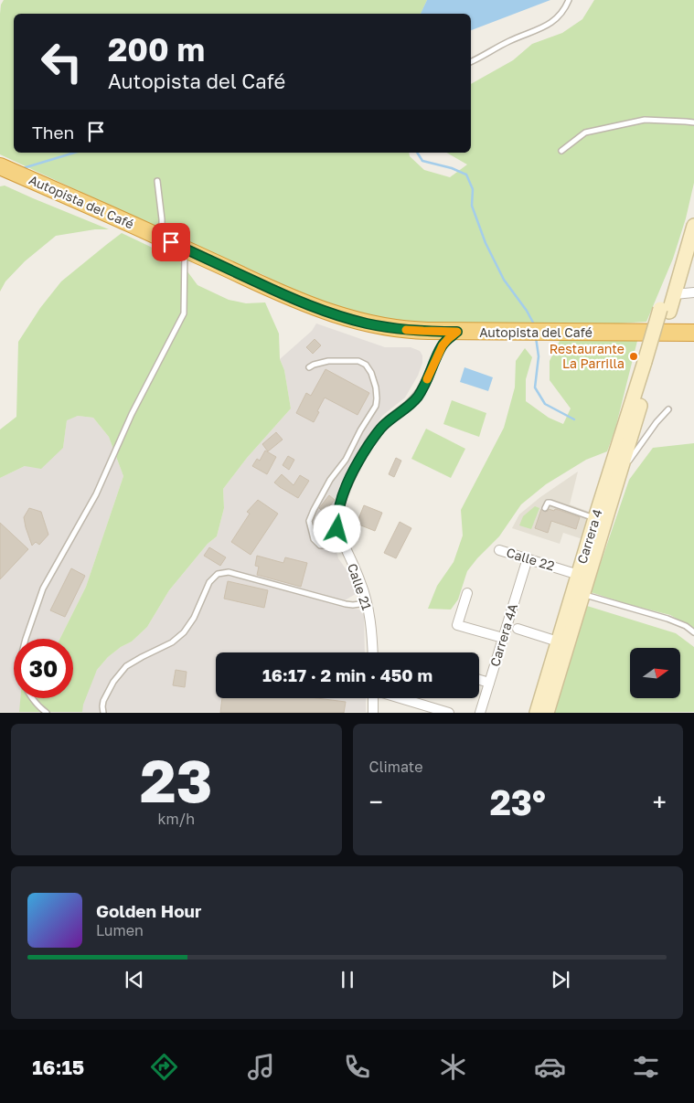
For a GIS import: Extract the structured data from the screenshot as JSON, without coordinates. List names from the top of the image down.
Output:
{
  "streets": {
    "highway": ["Autopista del Café"],
    "main road": ["Carrera 4"],
    "street": ["Calle 22", "Calle 21", "Carrera 4A"]
  },
  "crossings": [
    ["Autopista del Café", "Calle 21"],
    ["Carrera 4", "Calle 22"],
    ["Calle 22", "Carrera 4A"]
  ],
  "places": ["Restaurante La Parrilla"],
  "north": "right",
  "page": {
    "turn": ["200 m", "Autopista del Café"],
    "then": "Then",
    "limit": "30",
    "trip": "16:17 · 2 min · 450 m",
    "tile": [
      ["23", "km/h"],
      "Climate"
    ],
    "heat": ["−", "23°", "+"],
    "song": ["Golden Hour", "Lumen"],
    "tabs": "16:15"
  }
}
